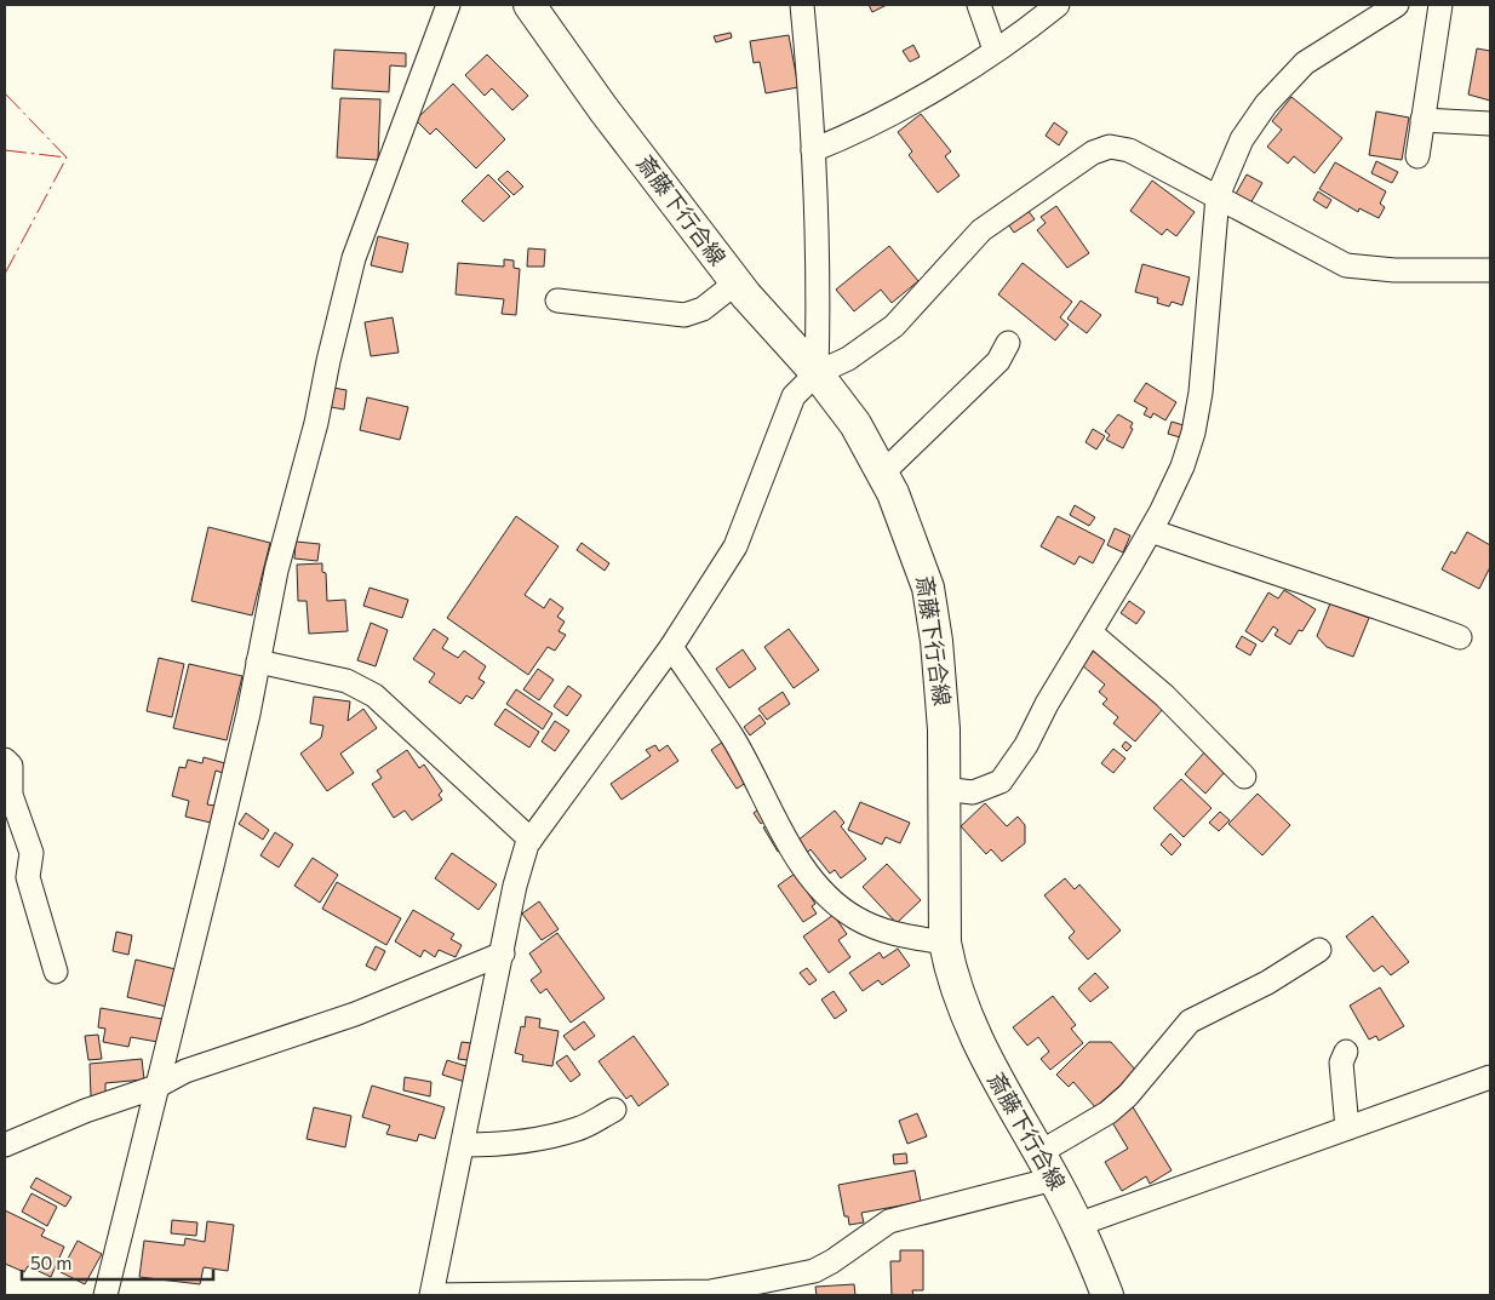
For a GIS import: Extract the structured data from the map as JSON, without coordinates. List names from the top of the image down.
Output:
{
  "streets": {
    "main road": ["斎藤下行合線"]
  },
  "scale_bar": "50 m"
}
